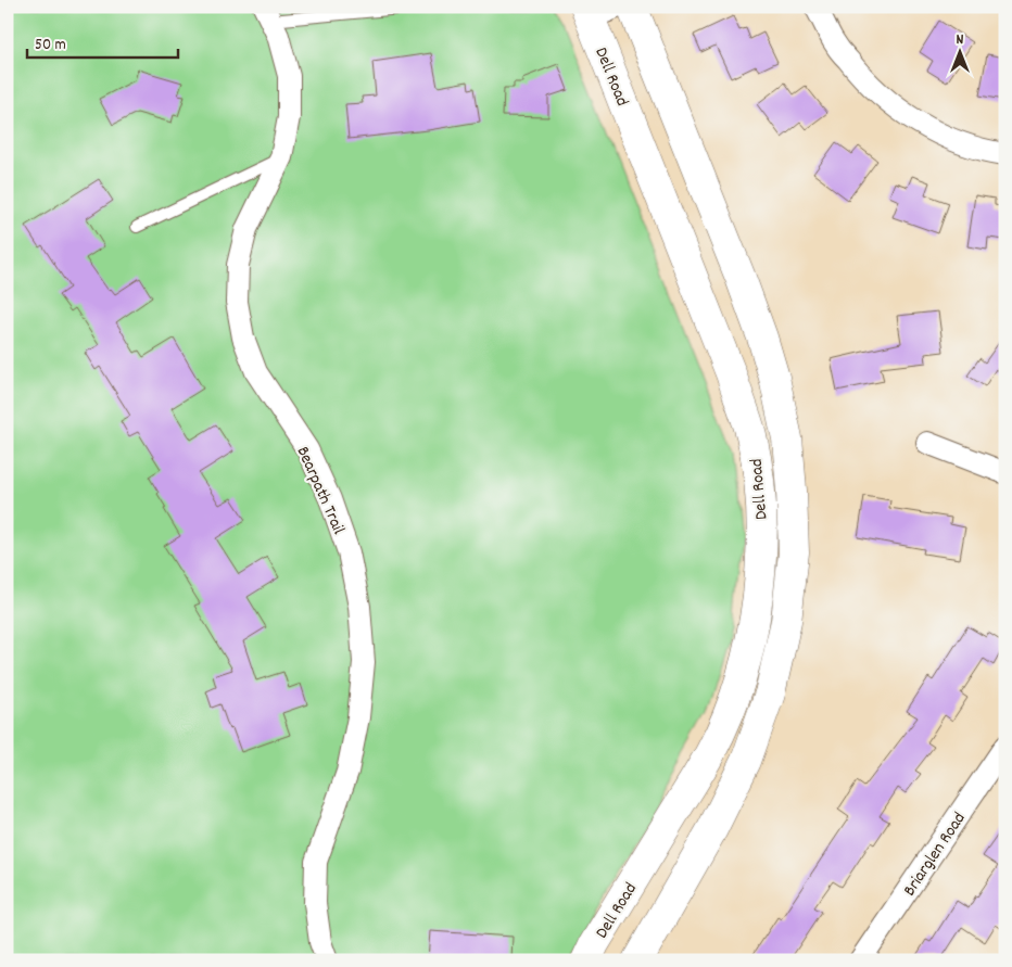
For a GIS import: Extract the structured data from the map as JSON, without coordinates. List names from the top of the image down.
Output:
{
  "streets": {
    "main road": ["Dell Road"],
    "street": ["Bearpath Trail", "Briarglen Road"]
  },
  "scale_bar": "50 m",
  "north": "top"
}
